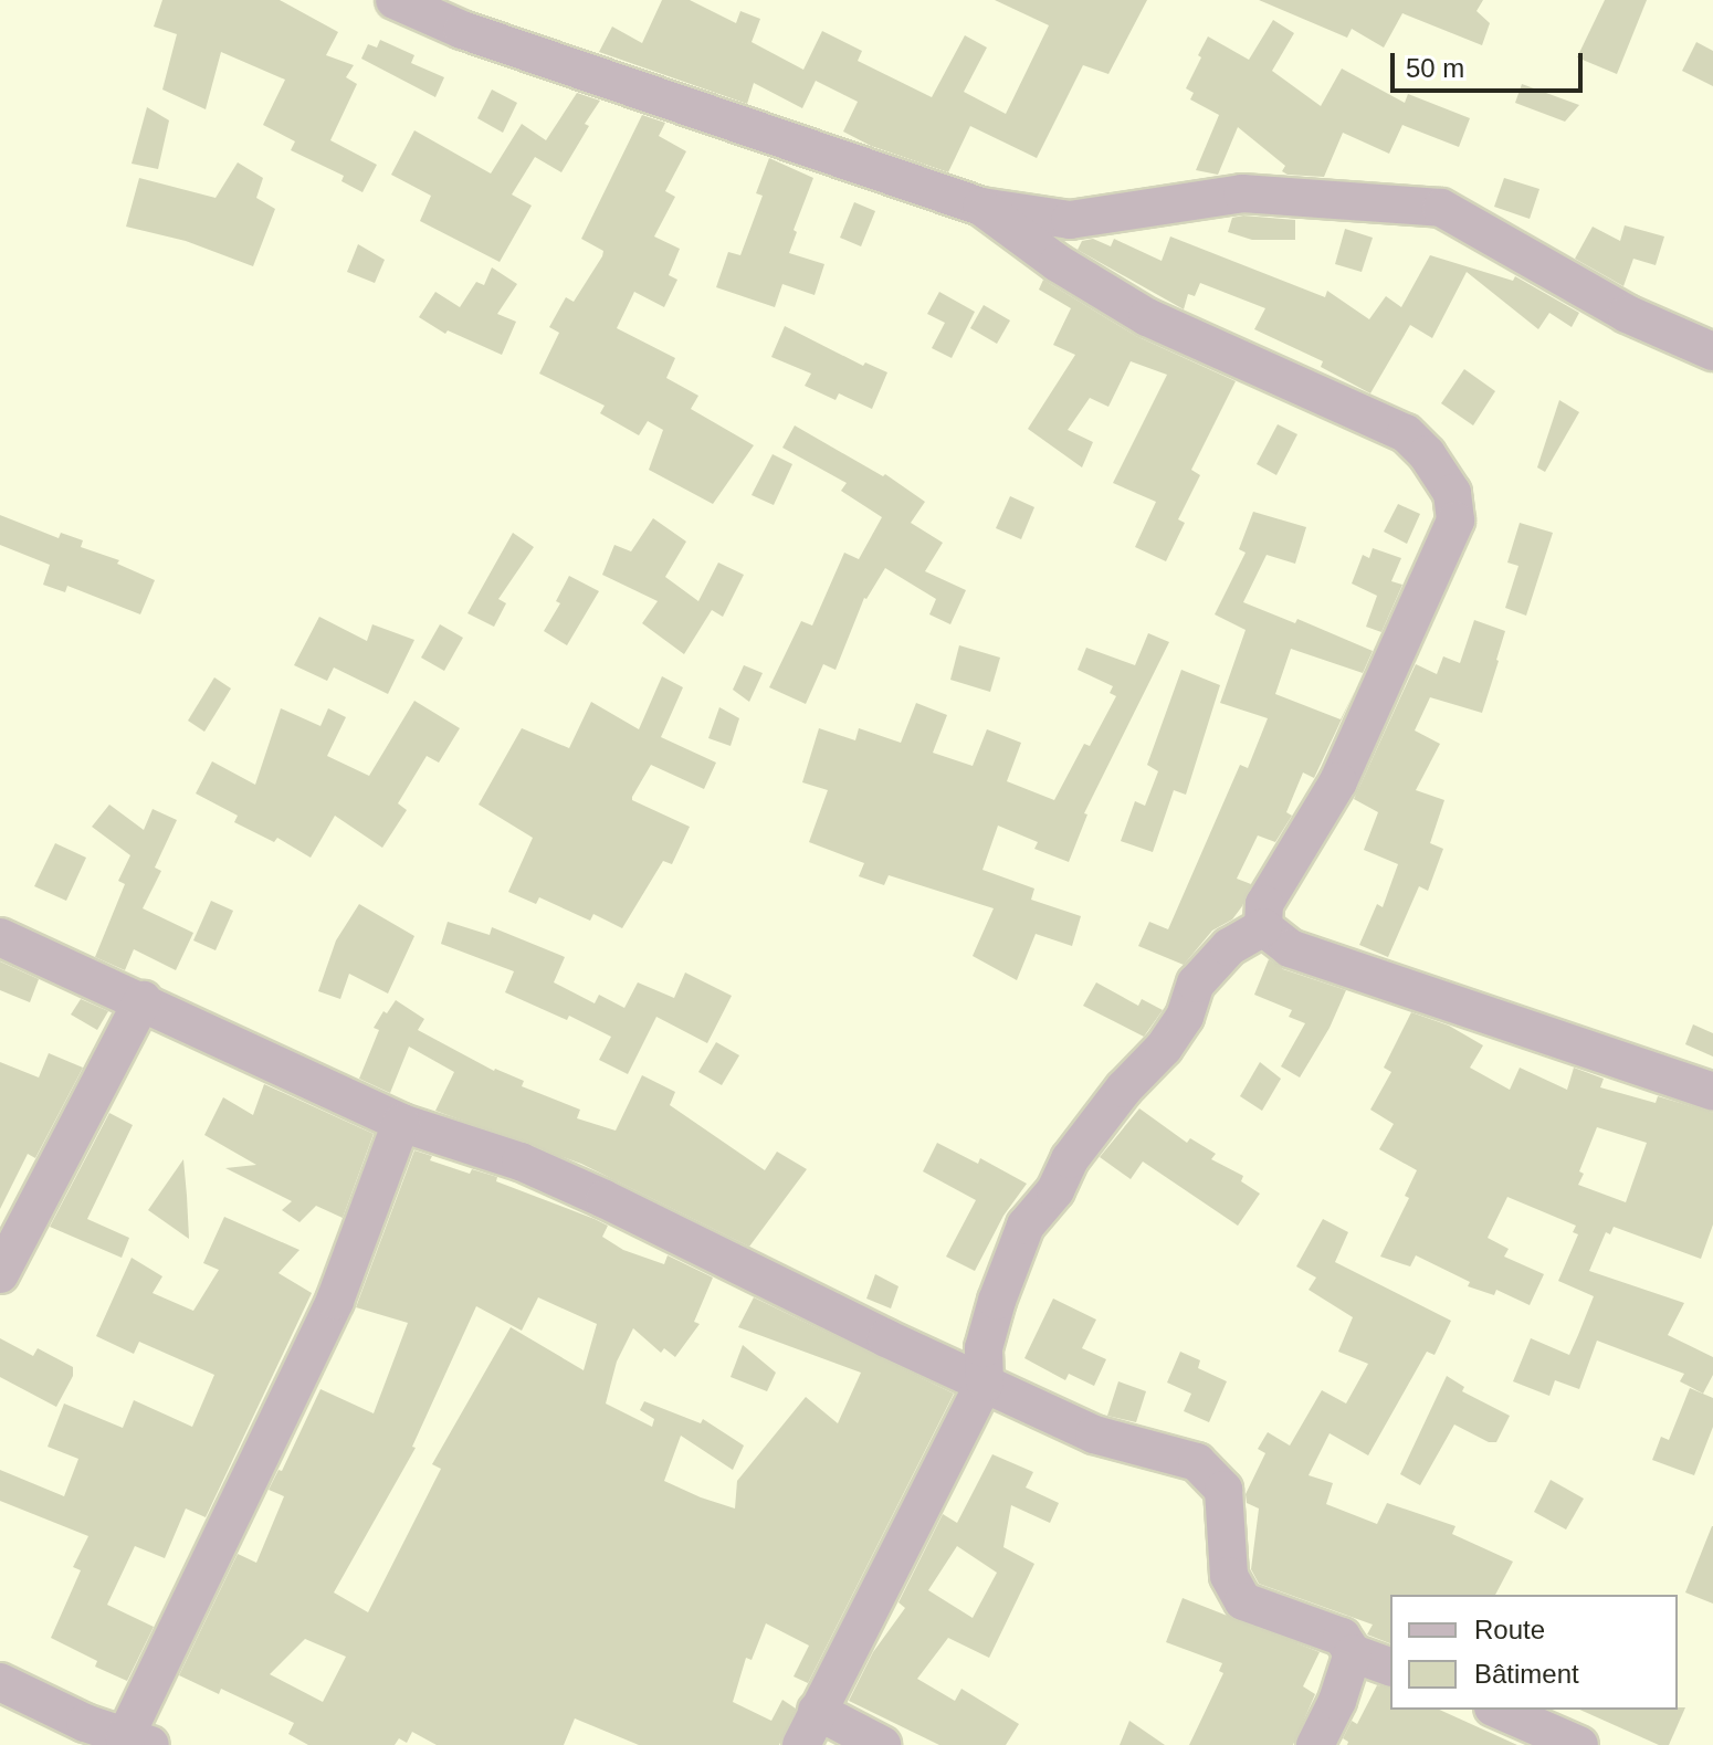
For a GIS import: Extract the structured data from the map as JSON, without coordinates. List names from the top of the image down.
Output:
{
  "legend": ["Route", "Bâtiment"],
  "scale_bar": "50 m"
}
